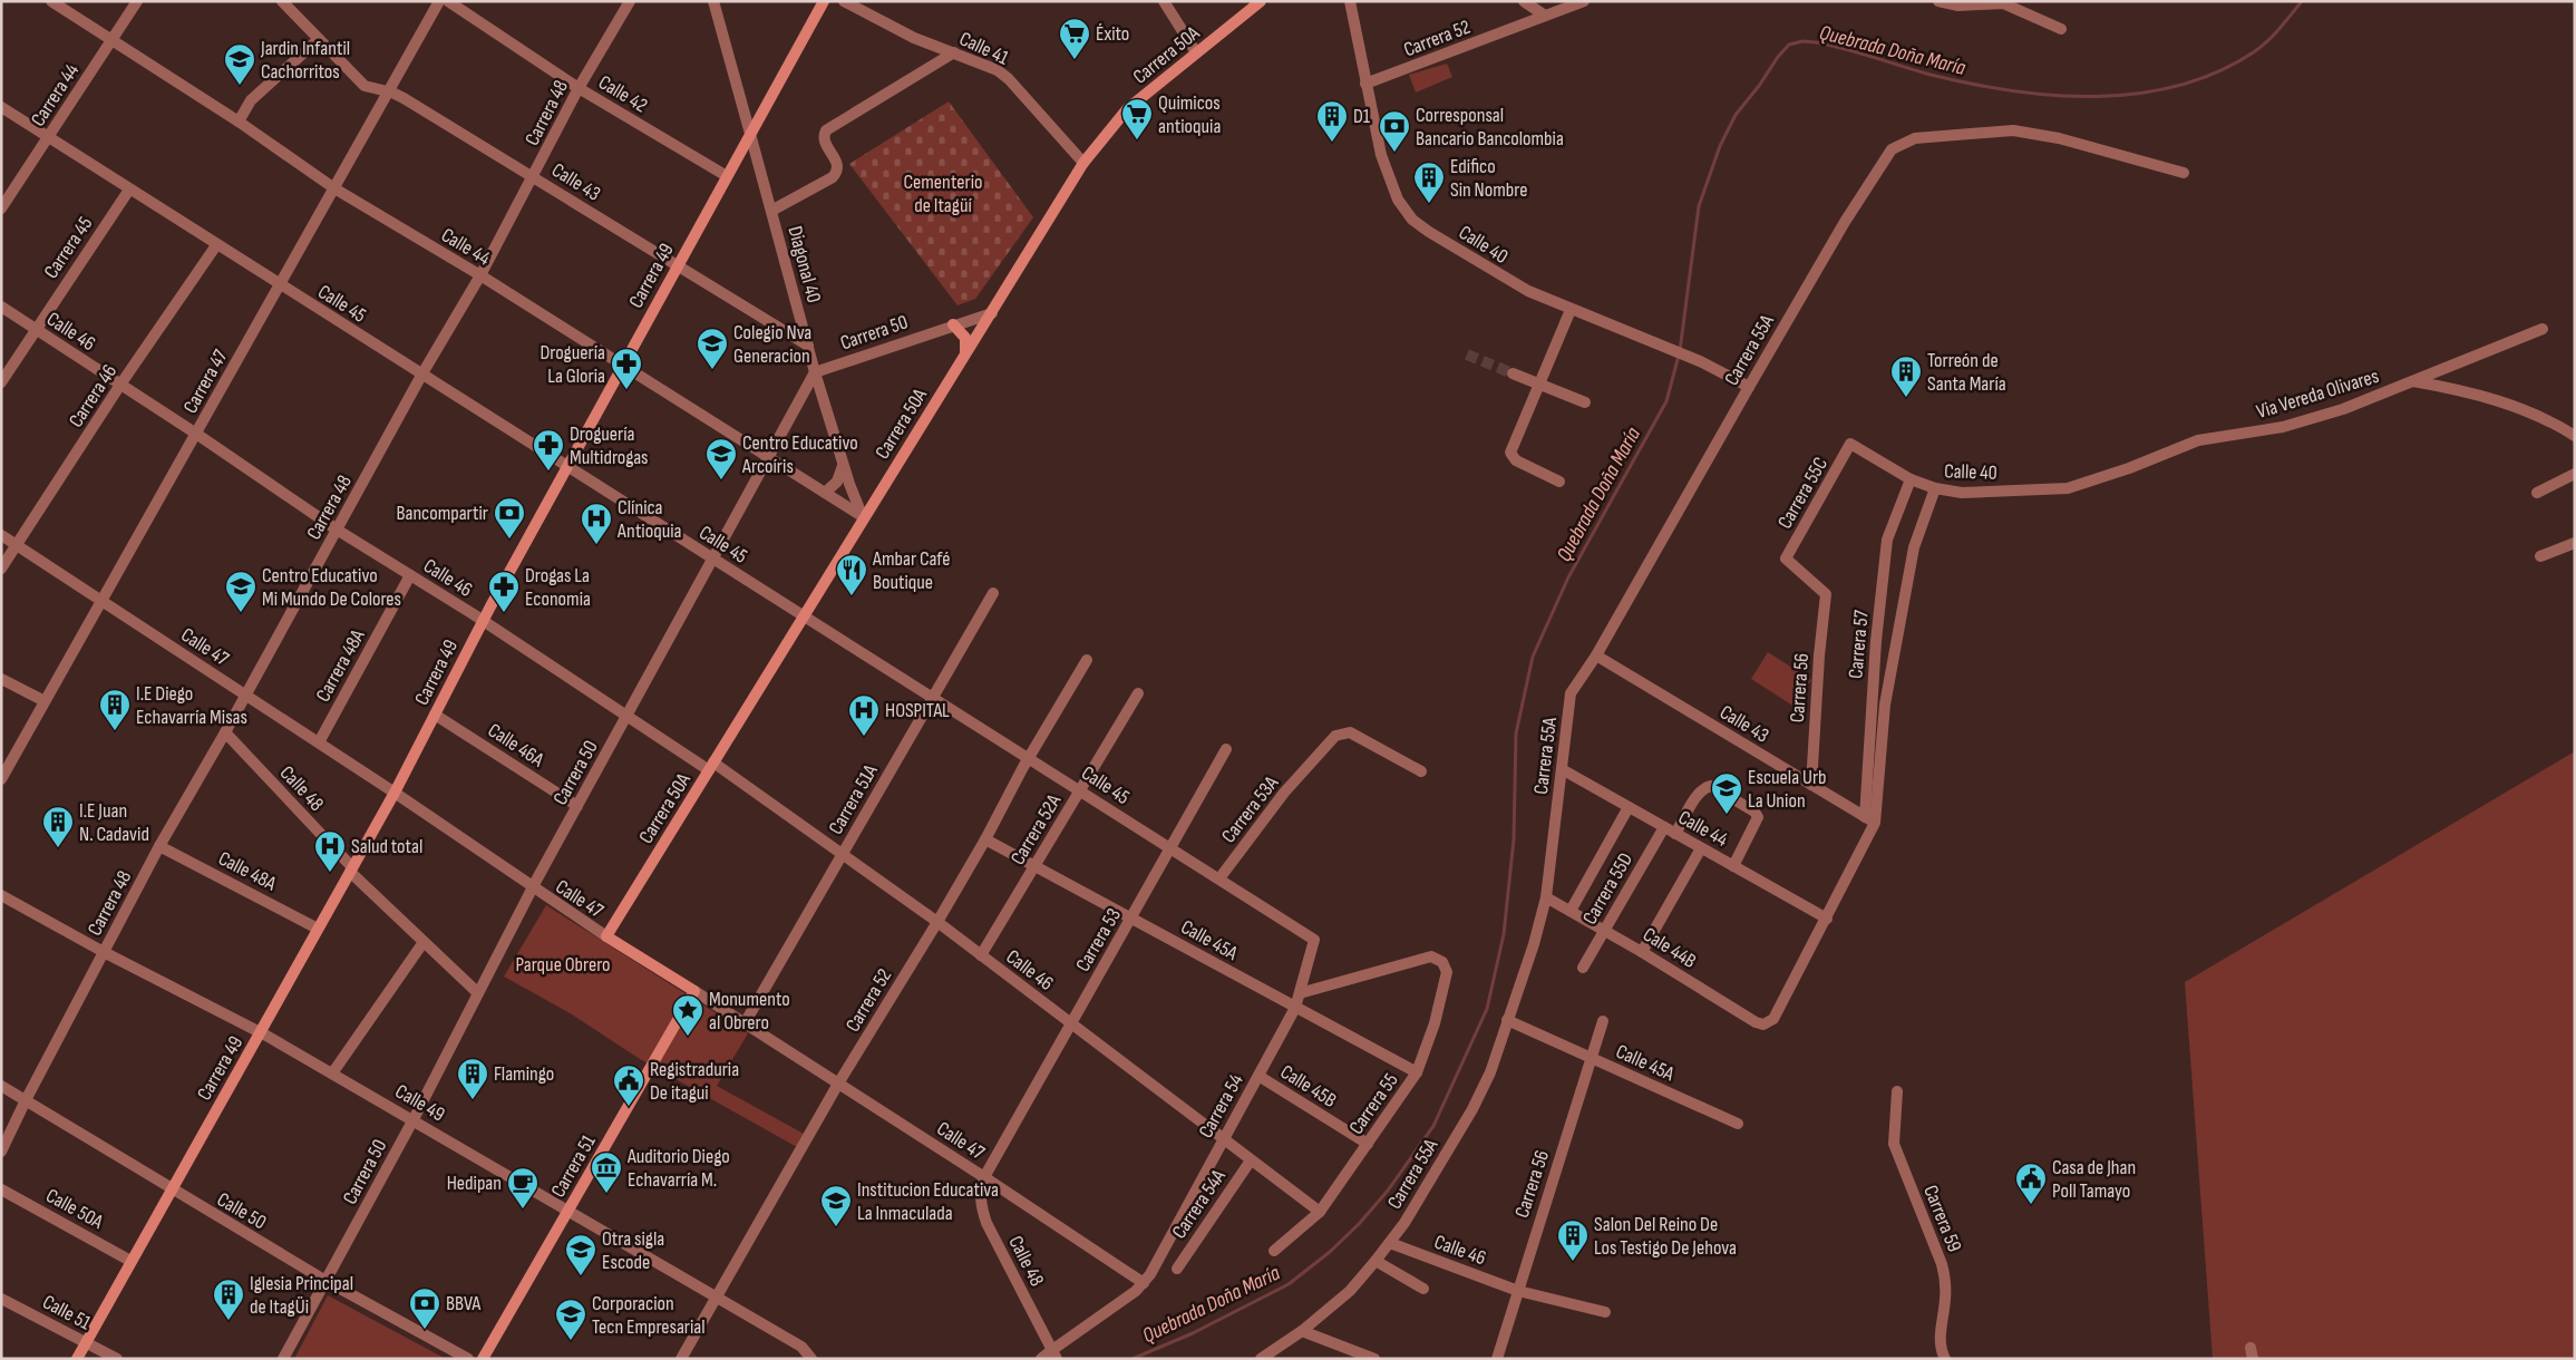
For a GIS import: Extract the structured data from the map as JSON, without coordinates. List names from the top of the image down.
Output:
{
  "streets": {
    "main road": [
      "Carrera 50A",
      "Carrera 49",
      "Calle 47",
      "Carrera 51"
    ],
    "street": [
      "Carrera 52",
      "Calle 41",
      "Calle 42",
      "Carrera 44",
      "Carrera 48",
      "Calle 43",
      "Calle 40",
      "Calle 44",
      "Carrera 45",
      "Diagonal 40",
      "Calle 45",
      "Calle 46",
      "Carrera 50",
      "Carrera 55A",
      "Carrera 47",
      "Via Vereda Olivares",
      "Carrera 46",
      "Carrera 55C",
      "Carrera 57",
      "Carrera 48A",
      "Carrera 56",
      "Calle 46A",
      "Calle 48",
      "Carrera 51A",
      "Carrera 53A",
      "Carrera 52A",
      "Calle 48A",
      "Carrera 55D",
      "Carrera 53",
      "Calle 45A",
      "Cale 44B",
      "Calle 45B",
      "Calle 49",
      "Carrera 55",
      "Carrera 54",
      "Carrera 54A",
      "Calle 50A",
      "Calle 50",
      "Carrera 59",
      "Calle 51"
    ]
  },
  "crossings": [
    ["Carrera 52", "Calle 40"],
    ["Carrera 52", "Calle 45"],
    ["Carrera 52", "Calle 46"],
    ["Carrera 52", "Calle 47"],
    ["Carrera 52", "Calle 45A"],
    ["Carrera 52", "Calle 49"],
    ["Calle 41", "Carrera 50A"],
    ["Calle 41", "Diagonal 40"],
    ["Carrera 50A", "Calle 44"],
    ["Carrera 50A", "Diagonal 40"],
    ["Carrera 50A", "Calle 45"],
    ["Carrera 50A", "Calle 46"],
    ["Carrera 50A", "Carrera 50"],
    ["Carrera 50A", "Calle 47"],
    ["Calle 42", "Carrera 48"],
    ["Calle 42", "Carrera 49"],
    ["Calle 42", "Carrera 47"],
    ["Carrera 44", "Calle 44"],
    ["Carrera 44", "Calle 45"],
    ["Carrera 48", "Calle 43"],
    ["Carrera 48", "Calle 44"],
    ["Carrera 48", "Calle 45"],
    ["Carrera 48", "Calle 46"],
    ["Carrera 48", "Calle 47"],
    ["Carrera 48", "Calle 48"],
    ["Carrera 48", "Calle 48A"],
    ["Carrera 48", "Calle 49"],
    ["Carrera 48", "Calle 50"],
    ["Calle 43", "Diagonal 40"],
    ["Calle 43", "Carrera 49"],
    ["Calle 43", "Carrera 55A"],
    ["Calle 43", "Carrera 47"],
    ["Calle 43", "Carrera 57"],
    ["Calle 43", "Carrera 56"],
    ["Calle 40", "Carrera 55A"],
    ["Calle 40", "Via Vereda Olivares"],
    ["Calle 40", "Carrera 55C"],
    ["Calle 40", "Carrera 57"],
    ["Calle 44", "Diagonal 40"],
    ["Calle 44", "Carrera 49"],
    ["Calle 44", "Carrera 50"],
    ["Calle 44", "Carrera 55A"],
    ["Calle 44", "Carrera 47"],
    ["Calle 44", "Carrera 55D"],
    ["Calle 44", "Cale 44B"],
    ["Carrera 45", "Calle 45"],
    ["Carrera 45", "Calle 46"],
    ["Diagonal 40", "Carrera 49"],
    ["Diagonal 40", "Carrera 50"],
    ["Carrera 49", "Calle 45"],
    ["Carrera 49", "Calle 46"],
    ["Carrera 49", "Calle 47"],
    ["Carrera 49", "Calle 46A"],
    ["Carrera 49", "Calle 48"],
    ["Carrera 49", "Calle 48A"],
    ["Carrera 49", "Calle 49"],
    ["Carrera 49", "Calle 50A"],
    ["Carrera 49", "Calle 50"],
    ["Carrera 49", "Calle 51"],
    ["Calle 45", "Carrera 50"],
    ["Calle 45", "Carrera 47"],
    ["Calle 45", "Carrera 46"],
    ["Calle 45", "Carrera 51A"],
    ["Calle 45", "Carrera 53A"],
    ["Calle 45", "Carrera 52A"],
    ["Calle 45", "Carrera 53"],
    ["Calle 45", "Carrera 54"],
    ["Calle 46", "Carrera 50"],
    ["Calle 46", "Carrera 55A"],
    ["Calle 46", "Carrera 47"],
    ["Calle 46", "Carrera 46"],
    ["Calle 46", "Carrera 48A"],
    ["Calle 46", "Carrera 56"],
    ["Calle 46", "Carrera 51A"],
    ["Calle 46", "Carrera 52A"],
    ["Calle 46", "Carrera 53"],
    ["Calle 46", "Carrera 55"],
    ["Calle 46", "Carrera 54"],
    ["Calle 46", "Carrera 54A"],
    ["Carrera 50", "Calle 47"],
    ["Carrera 50", "Calle 46A"],
    ["Carrera 50", "Calle 48"],
    ["Carrera 50", "Calle 49"],
    ["Carrera 50", "Calle 50"],
    ["Carrera 55A", "Calle 45A"],
    ["Carrera 55A", "Cale 44B"],
    ["Carrera 47", "Calle 47"],
    ["Carrera 46", "Calle 47"],
    ["Carrera 55C", "Carrera 56"],
    ["Calle 47", "Carrera 48A"],
    ["Calle 47", "Calle 48"],
    ["Calle 47", "Carrera 51A"],
    ["Calle 47", "Carrera 53"],
    ["Calle 47", "Carrera 54"],
    ["Calle 47", "Carrera 51"],
    ["Carrera 56", "Calle 45A"],
    ["Calle 48", "Carrera 53"],
    ["Carrera 52A", "Calle 45A"],
    ["Carrera 55D", "Cale 44B"],
    ["Carrera 53", "Calle 45A"],
    ["Calle 45A", "Carrera 55"],
    ["Calle 45A", "Carrera 54"],
    ["Calle 45B", "Carrera 55"],
    ["Calle 45B", "Carrera 54"],
    ["Calle 49", "Carrera 51"],
    ["Carrera 55", "Carrera 54"]
  ],
  "water": ["Quebrada Doña María"],
  "parks": ["Cementerio de Itagüí", "Parque Obrero"],
  "places": {
    "supermarket": ["Éxito", "Quimicos antioquia"],
    "school or university": [
      "Jardin Infantil Cachorritos",
      "Colegio Nva Generacion",
      "Centro Educativo Arcoíris",
      "Centro Educativo Mi Mundo De Colores",
      "Escuela Urb La Union",
      "Institucion Educativa La Inmaculada",
      "Otra sigla Escode",
      "Corporacion Tecn Empresarial"
    ],
    "building": [
      "D1",
      "Edifico Sin Nombre",
      "Torreón de Santa María",
      "I.E Diego Echavarría Misas",
      "I.E Juan N. Cadavid",
      "Flamingo",
      "Salon Del Reino De Los Testigo De Jehova",
      "Iglesia Principal de ItagÜi"
    ],
    "bank": ["Corresponsal Bancario Bancolombia", "Bancompartir", "BBVA"],
    "pharmacy": ["Droguería La Gloria", "Droguería Multidrogas", "Drogas La Economia"],
    "hospital": ["Clínica Antioquia", "HOSPITAL", "Salud total"],
    "restaurant": ["Ambar Café Boutique"],
    "place": ["Monumento al Obrero"],
    "public building": ["Registraduria De itagui", "Casa de Jhan Poll Tamayo"],
    "museum": ["Auditorio Diego Echavarría M."],
    "cafe": ["Hedipan"]
  }
}
